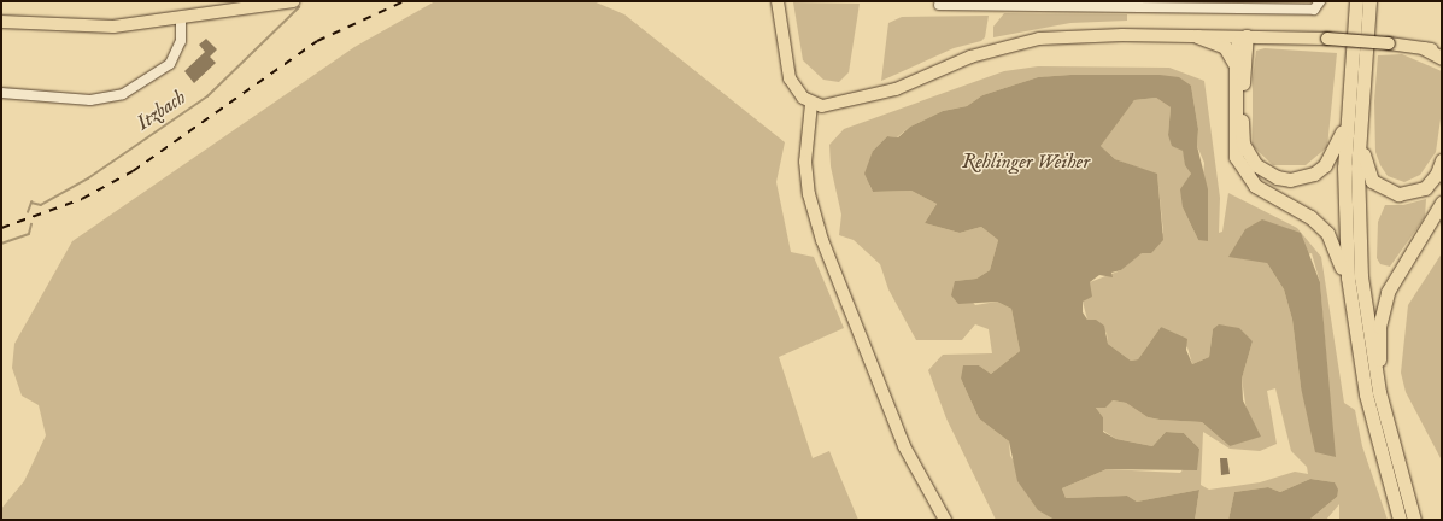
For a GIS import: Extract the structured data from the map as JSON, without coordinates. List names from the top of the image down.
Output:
{
  "water": ["Itzbach", "Rehlinger Weiher"]
}
